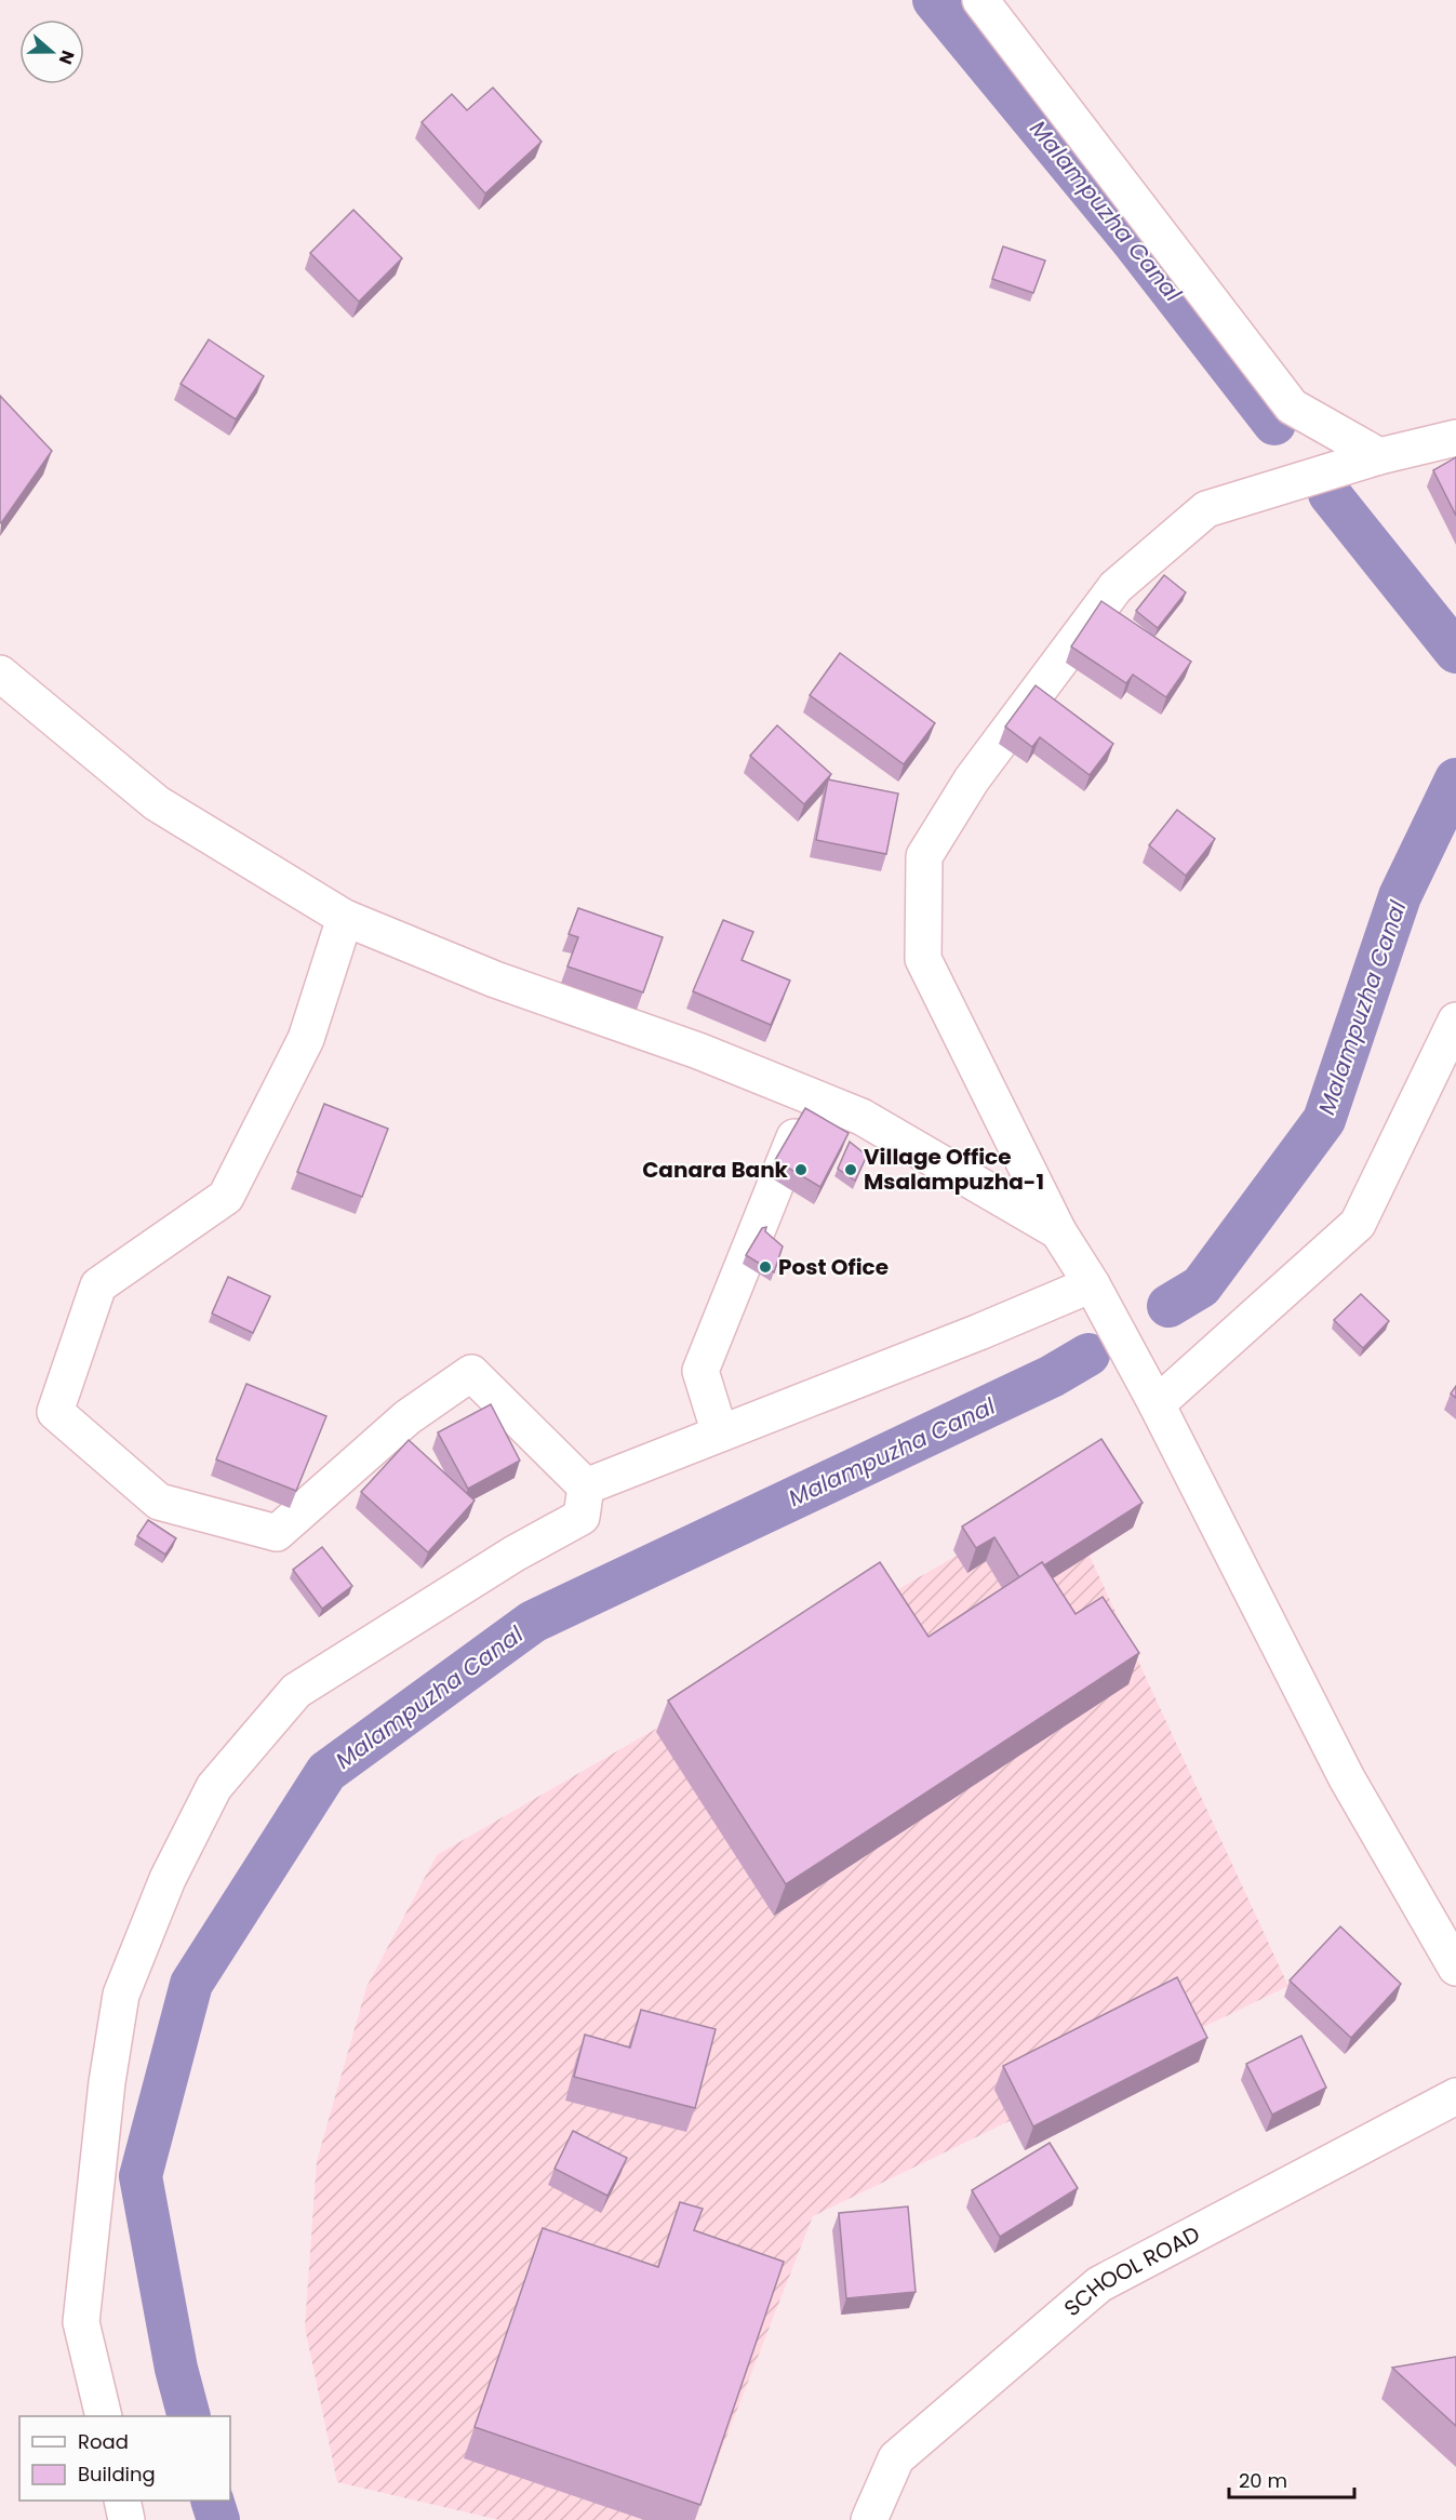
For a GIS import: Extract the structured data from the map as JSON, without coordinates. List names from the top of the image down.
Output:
{
  "streets": {
    "street": ["SCHOOL ROAD"]
  },
  "water": ["Malampuzha Canal"],
  "places": ["Canara Bank", "Village Office Msalampuzha-1", "Post Ofice"],
  "legend": ["Road", "Building"],
  "scale_bar": "20 m",
  "north": "right"
}
